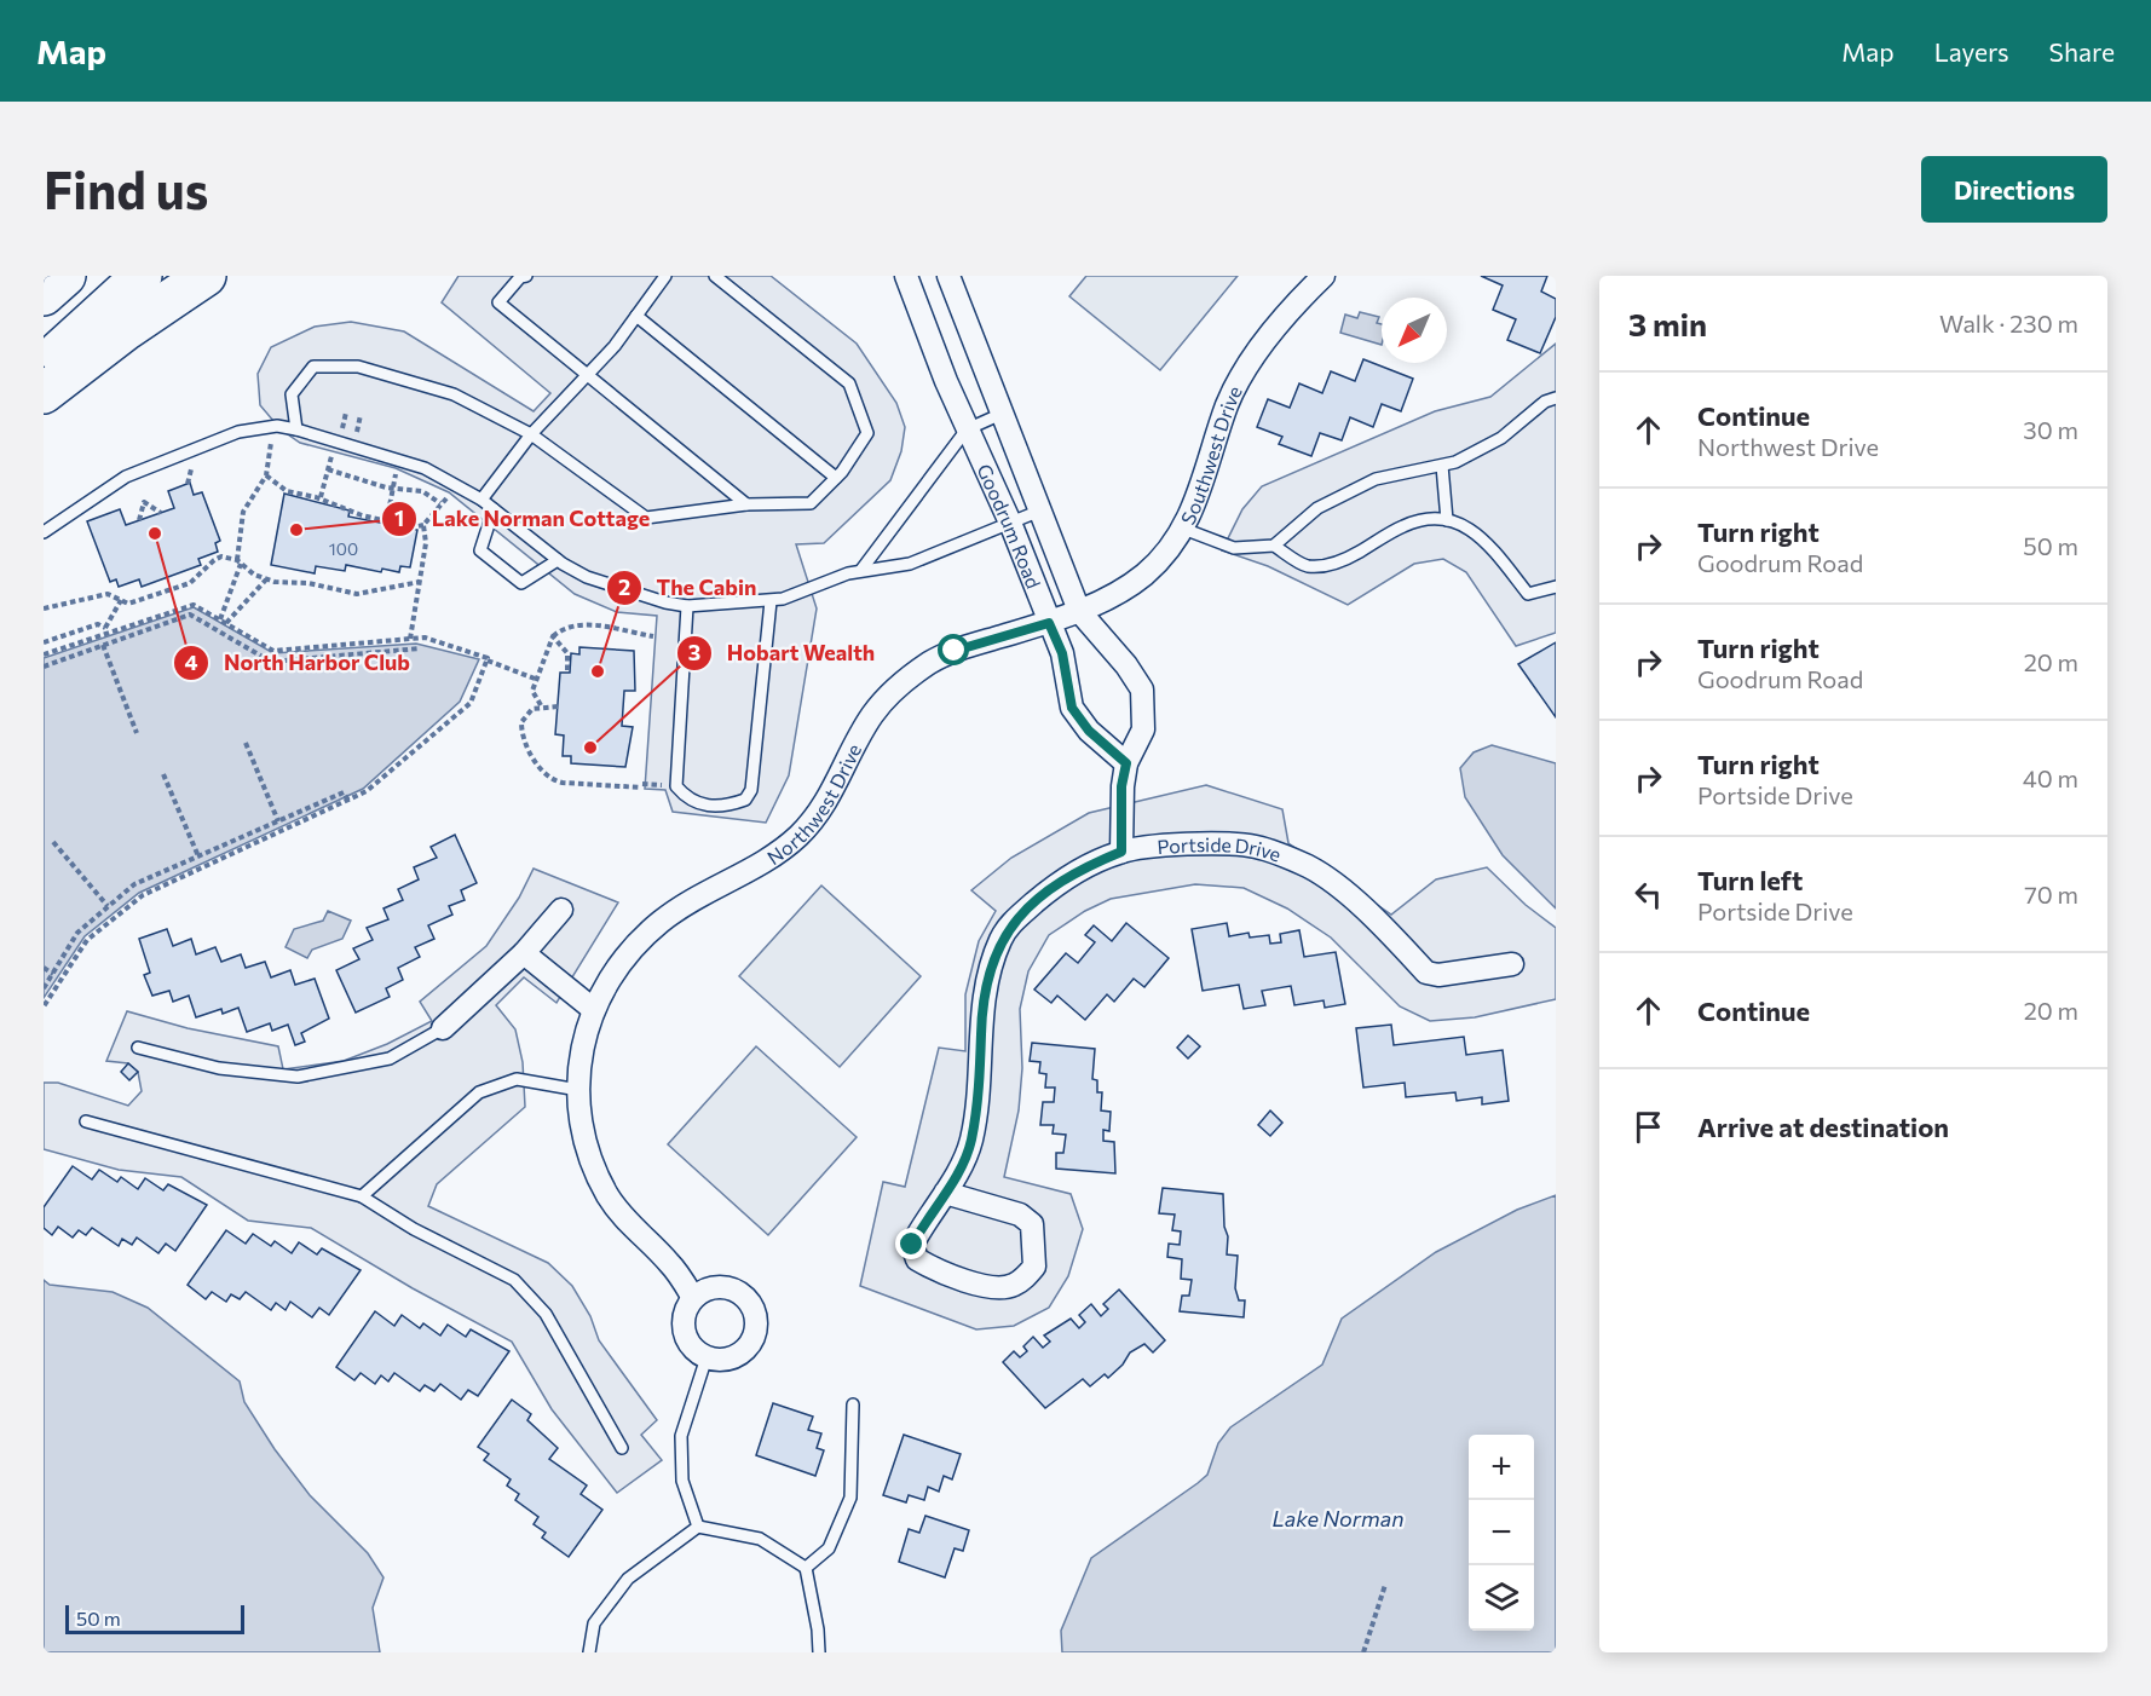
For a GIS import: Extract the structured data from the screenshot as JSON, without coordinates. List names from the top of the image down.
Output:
{
  "streets": {
    "street": [
      "Southwest Drive",
      "Goodrum Road",
      "Northwest Drive",
      "Portside Drive"
    ]
  },
  "crossings": [
    ["Southwest Drive", "Goodrum Road"],
    ["Southwest Drive", "Northwest Drive"],
    ["Goodrum Road", "Northwest Drive"],
    ["Goodrum Road", "Portside Drive"]
  ],
  "water": ["Lake Norman"],
  "places": [
    "Lake Norman Cottage",
    "North Harbor Club",
    "The Cabin",
    "Hobart Wealth"
  ],
  "house_numbers": ["100"],
  "scale_bar": "50 m",
  "north": "bottom left",
  "page": {
    "header": "Map",
    "nav": ["Map", "Layers", "Share"],
    "buttons": "Directions",
    "title": "Find us",
    "heading": ["3 min", "Walk · 230 m"],
    "list": [
      ["Continue", "Northwest Drive", "30 m"],
      ["Turn right", "Goodrum Road", "50 m"],
      ["Turn right", "Goodrum Road", "20 m"],
      ["Turn right", "Portside Drive", "40 m"],
      ["Turn left", "Portside Drive", "70 m"],
      ["Continue", "20 m"],
      "Arrive at destination"
    ],
    "map_buttons": ["+", "−"],
    "scale": "50 m"
  }
}
